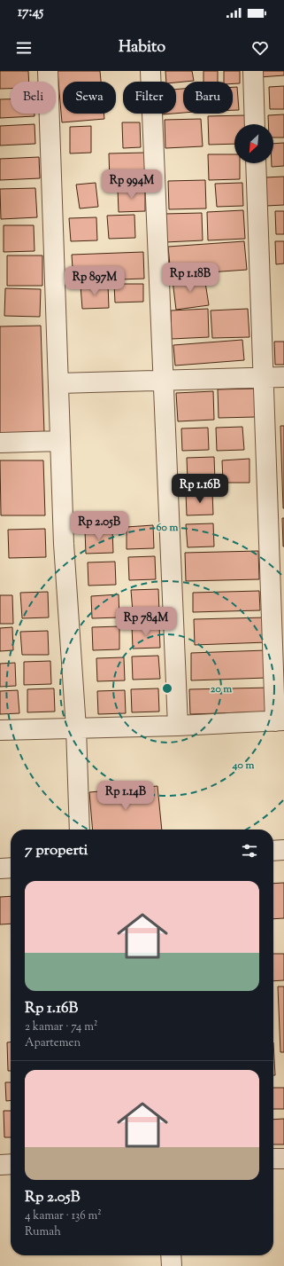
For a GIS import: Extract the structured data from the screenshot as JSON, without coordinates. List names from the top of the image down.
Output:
{
  "north": "bottom left",
  "page": {
    "status": "17:45",
    "header": "Habito",
    "chip": [
      "Beli",
      "Sewa",
      "Filter",
      "Baru"
    ],
    "price": [
      "Rp 994M",
      "Rp 1.18B",
      "Rp 897M",
      "Rp 1.16B",
      "Rp 2.05B",
      "Rp 784M",
      "Rp 1.14B"
    ],
    "heading": "7 properti",
    "list": [
      {
        "name": "Rp 1.16B",
        "note": "2 kamar · 74 m² · Apartemen"
      },
      {
        "name": "Rp 2.05B",
        "note": "4 kamar · 136 m² · Rumah"
      }
    ]
  },
  "rings": ["60 m", "20 m", "40 m"]
}
